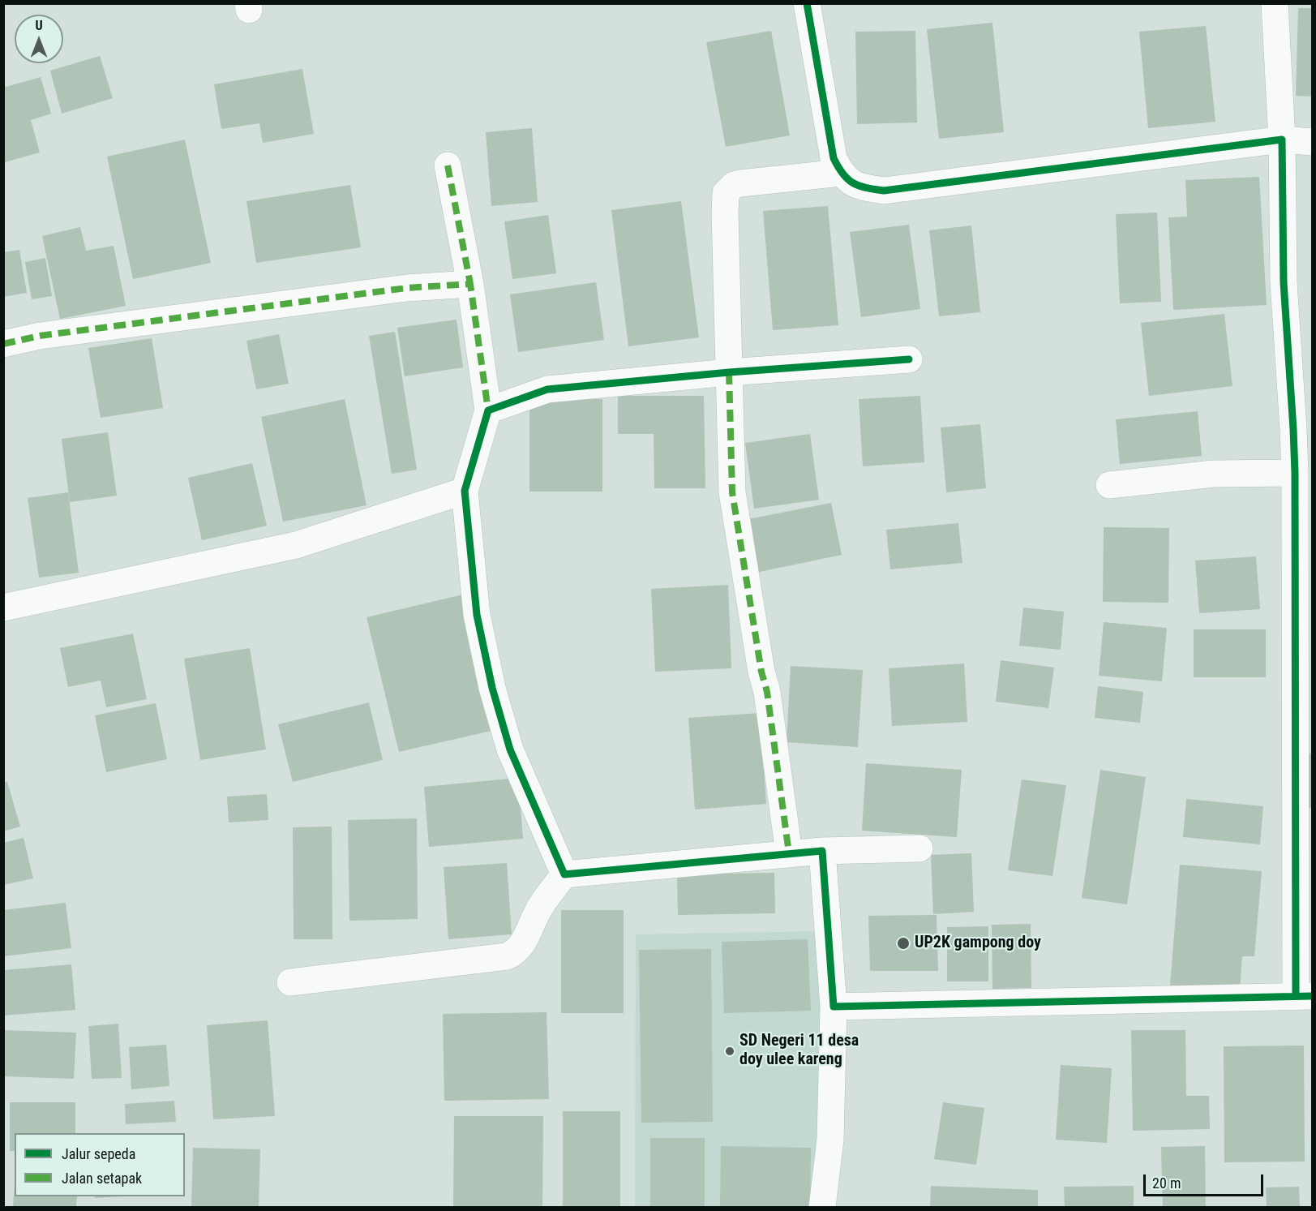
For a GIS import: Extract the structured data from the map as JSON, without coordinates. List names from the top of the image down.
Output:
{
  "places": ["UP2K gampong doy", "SD Negeri 11 desa doy ulee kareng"],
  "legend": ["Jalur sepeda", "Jalan setapak"],
  "scale_bar": "20 m",
  "north": "top"
}
